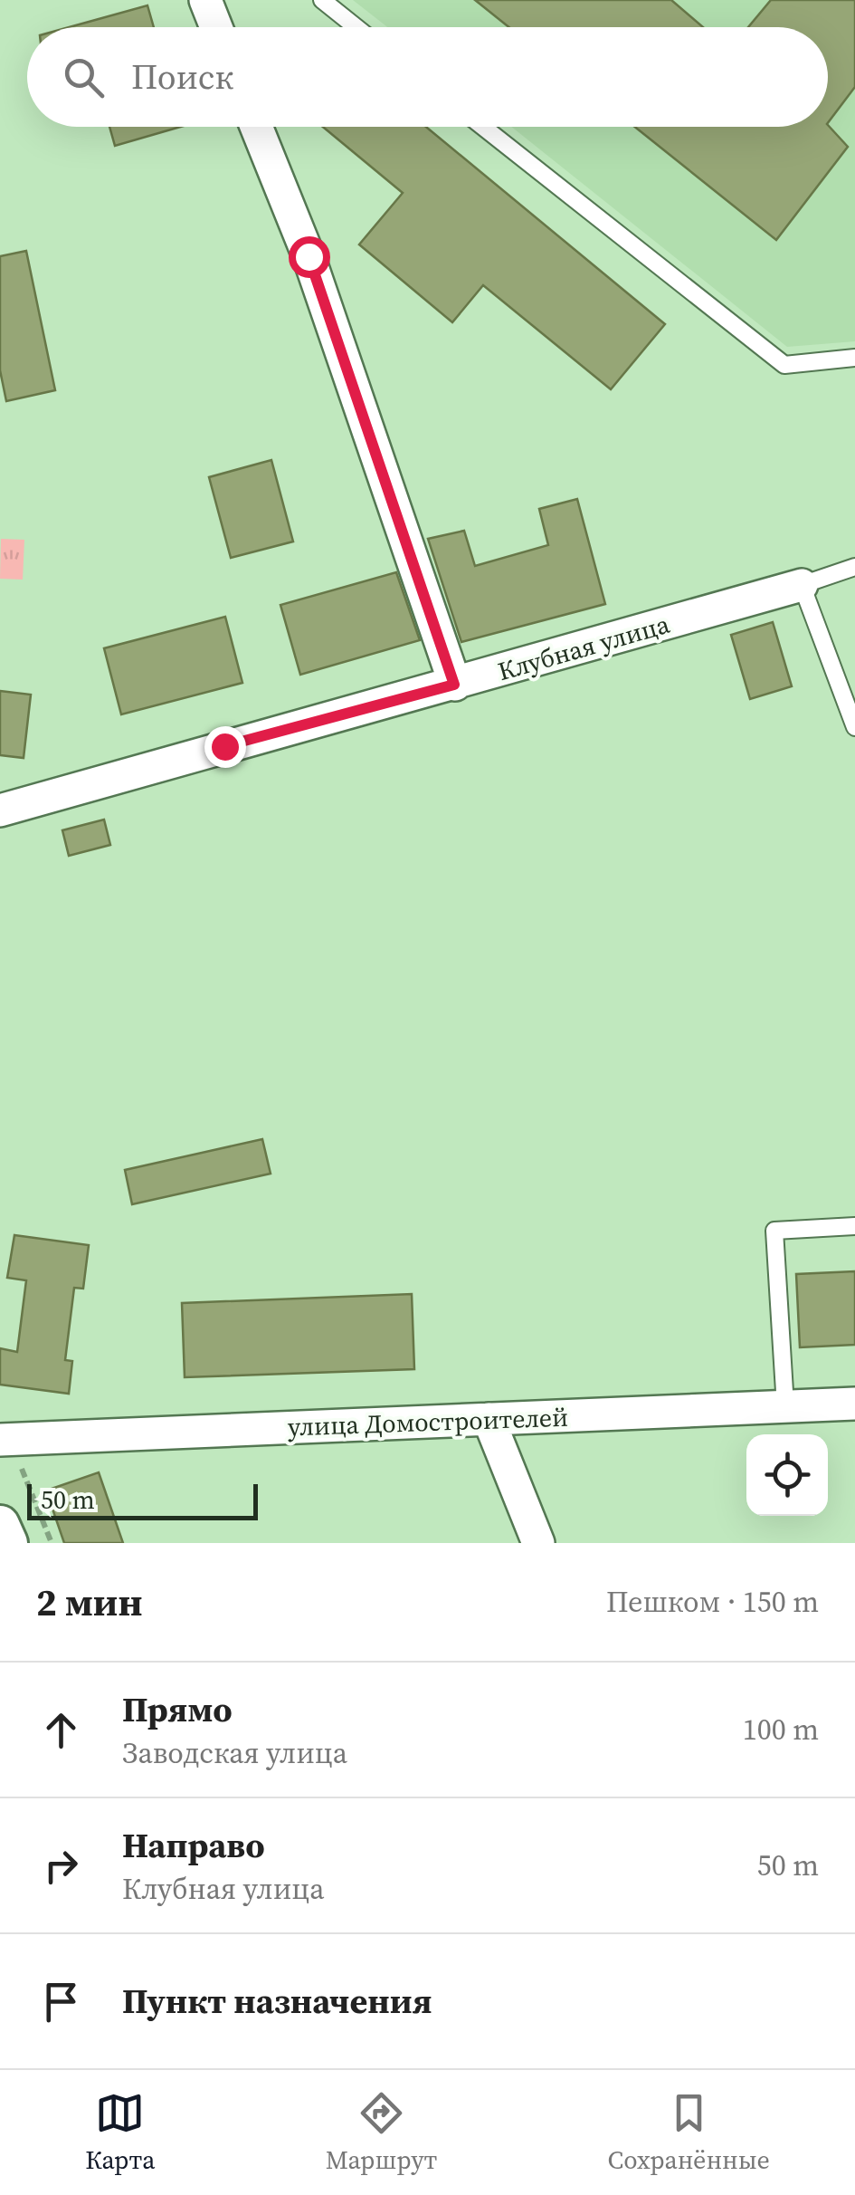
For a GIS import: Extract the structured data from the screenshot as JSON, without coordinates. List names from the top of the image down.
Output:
{
  "streets": {
    "street": ["Клубная улица", "улица Домостроителей"]
  },
  "scale_bar": "50 m",
  "page": {
    "search": "Поиск",
    "scale": "50 m",
    "heading": ["2 мин", "Пешком · 150 m"],
    "list": [
      ["Прямо", "Заводская улица", "100 m"],
      ["Направо", "Клубная улица", "50 m"],
      "Пункт назначения"
    ],
    "nav": ["Карта", "Маршрут", "Сохранённые"]
  }
}
